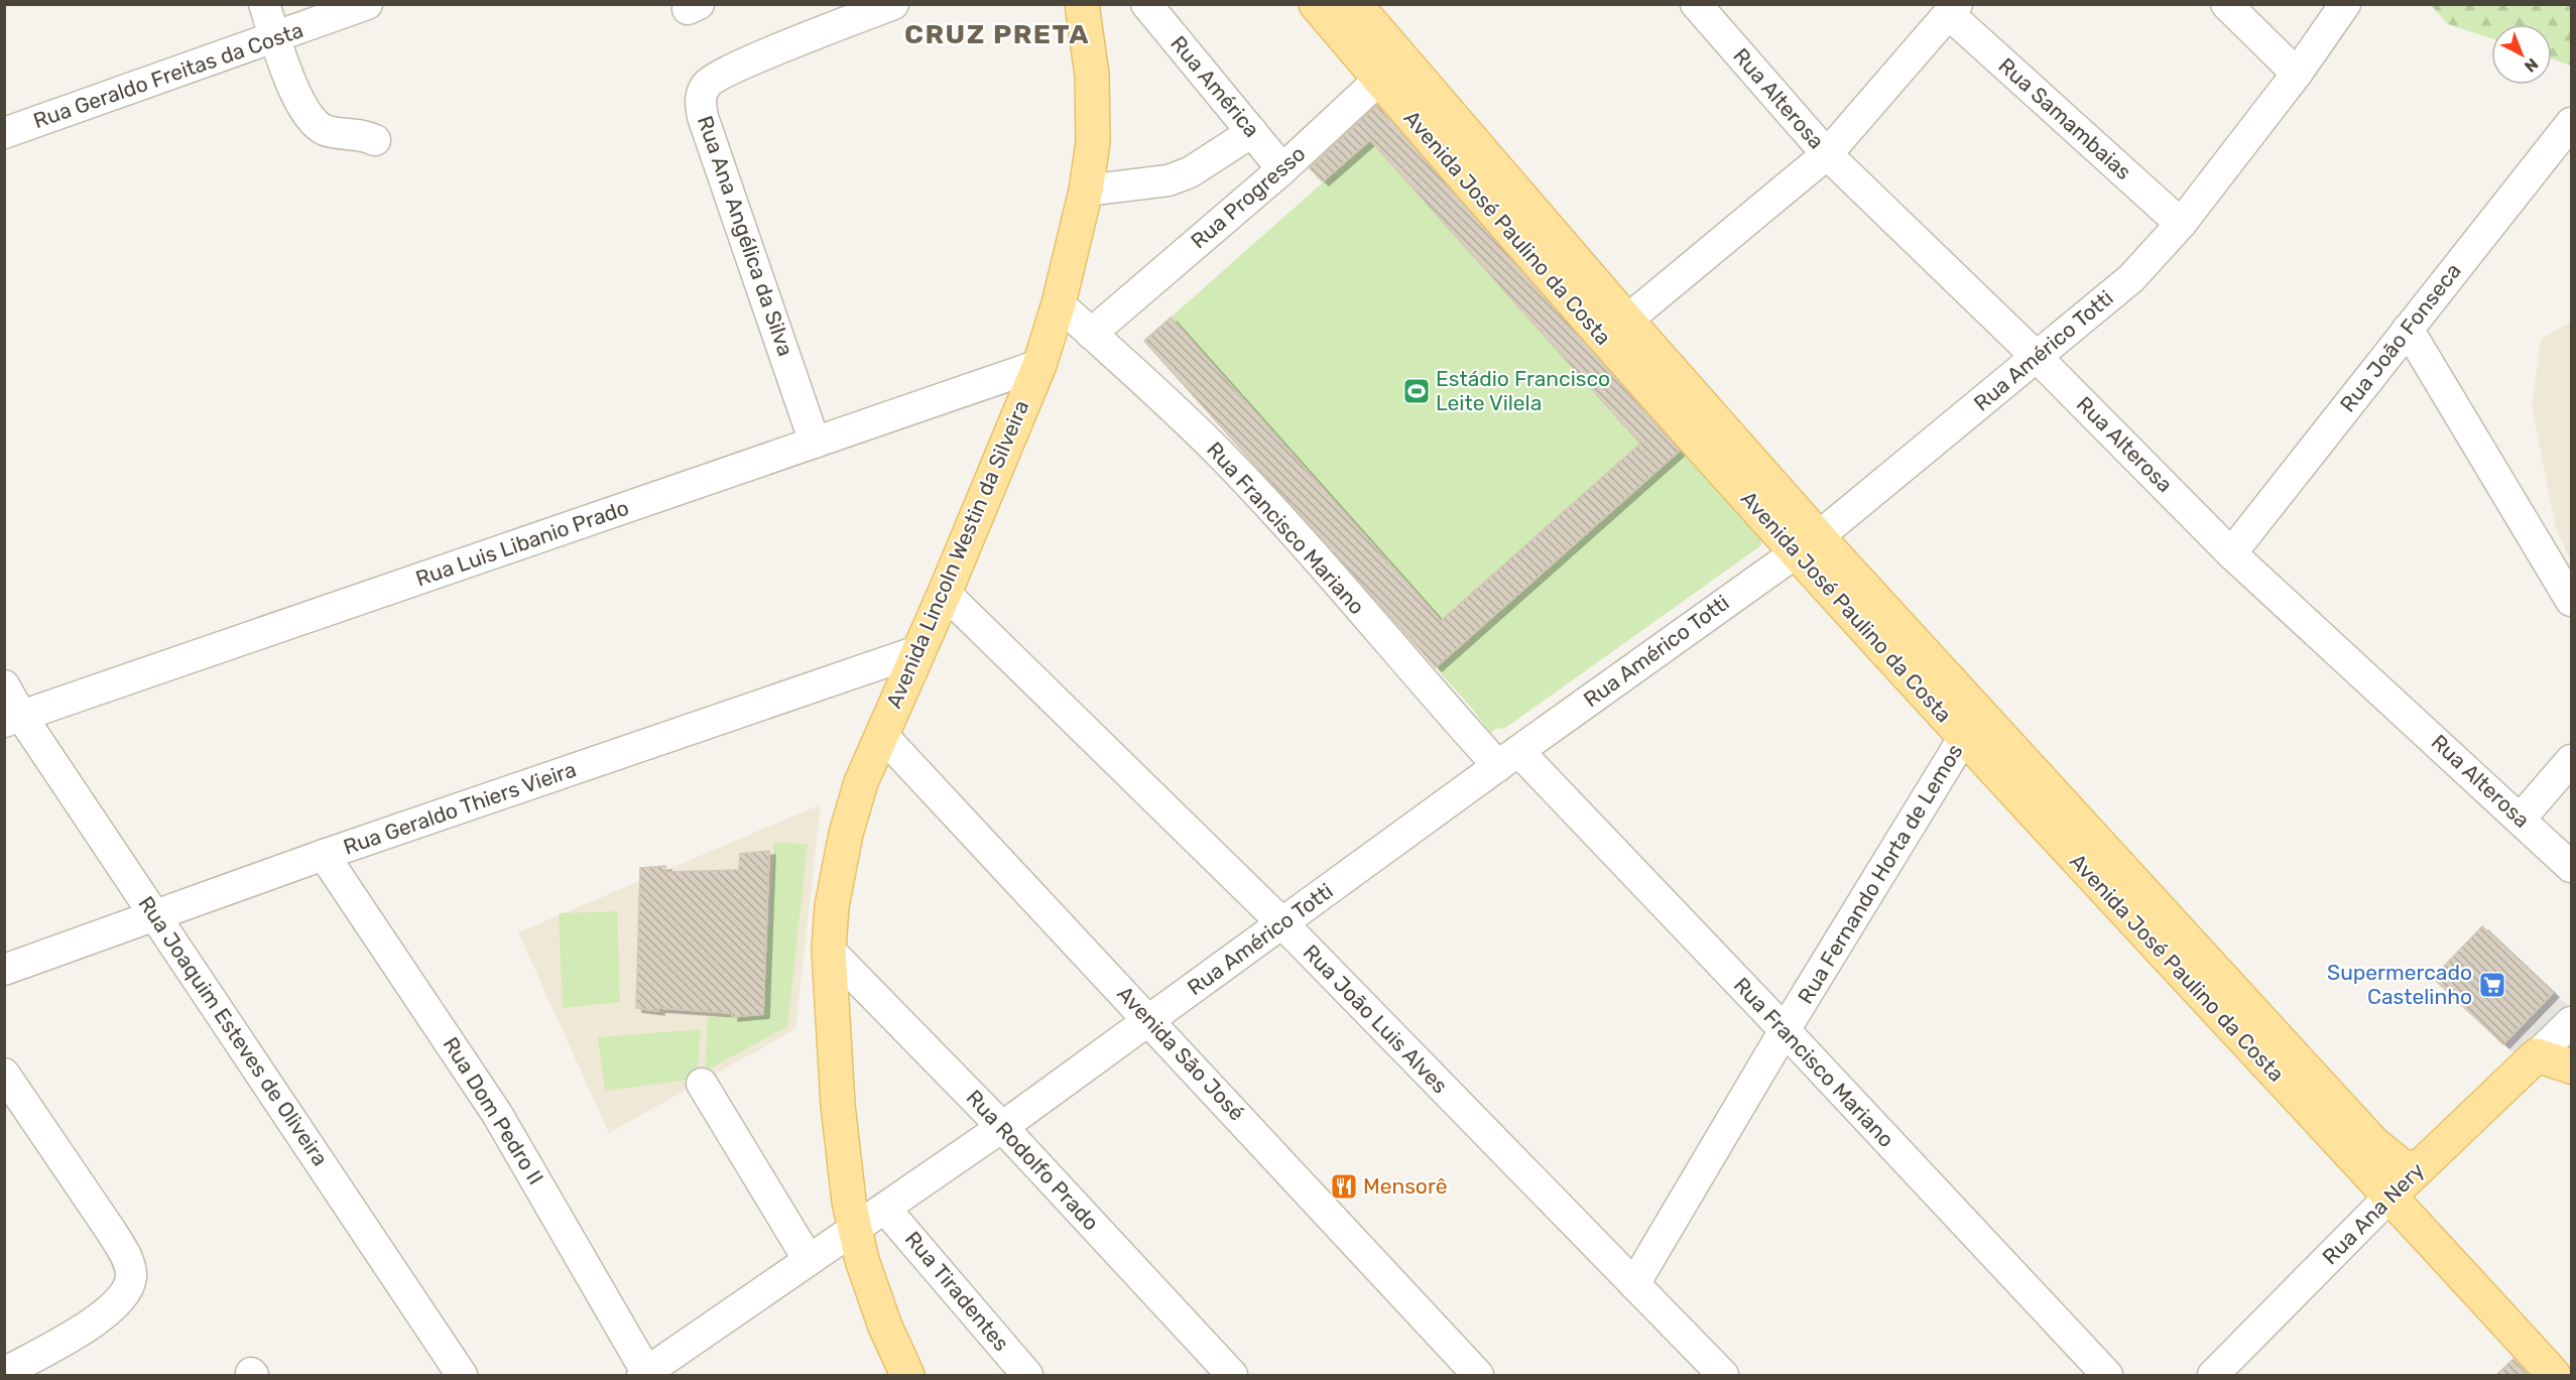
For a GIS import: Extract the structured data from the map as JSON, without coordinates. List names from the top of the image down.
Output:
{
  "streets": {
    "main road": ["Avenida José Paulino da Costa", "Avenida Lincoln Westin da Silveira", "Rua Ana Nery"],
    "street": [
      "Rua Geraldo Freitas da Costa",
      "Rua América",
      "Rua Alterosa",
      "Rua Samambaias",
      "Rua Progresso",
      "Rua Ana Angélica da Silva",
      "Rua João Fonseca",
      "Rua Américo Totti",
      "Rua Francisco Mariano",
      "Rua Luis Libanio Prado",
      "Rua Geraldo Thiers Vieira",
      "Rua Fernando Horta de Lemos",
      "Rua João Luis Alves",
      "Rua Joaquim Esteves de Oliveira",
      "Avenida São José",
      "Rua Dom Pedro II",
      "Rua Rodolfo Prado",
      "Rua Tiradentes"
    ]
  },
  "crossings": [
    ["Rua América", "Rua Progresso"],
    ["Rua Alterosa", "Rua João Fonseca"],
    ["Rua Alterosa", "Rua Américo Totti"],
    ["Rua Samambaias", "Rua Américo Totti"],
    ["Rua Progresso", "Avenida José Paulino da Costa"],
    ["Rua Progresso", "Rua Francisco Mariano"],
    ["Avenida José Paulino da Costa", "Rua Américo Totti"],
    ["Avenida José Paulino da Costa", "Rua Fernando Horta de Lemos"],
    ["Avenida José Paulino da Costa", "Rua Ana Nery"],
    ["Rua Ana Angélica da Silva", "Rua Luis Libanio Prado"],
    ["Rua Américo Totti", "Rua Francisco Mariano"],
    ["Rua Américo Totti", "Avenida Lincoln Westin da Silveira"],
    ["Rua Américo Totti", "Rua João Luis Alves"],
    ["Rua Américo Totti", "Avenida São José"],
    ["Rua Américo Totti", "Rua Rodolfo Prado"],
    ["Rua Américo Totti", "Rua Tiradentes"],
    ["Rua Francisco Mariano", "Avenida Lincoln Westin da Silveira"],
    ["Rua Francisco Mariano", "Rua Fernando Horta de Lemos"],
    ["Rua Luis Libanio Prado", "Avenida Lincoln Westin da Silveira"],
    ["Rua Luis Libanio Prado", "Rua Joaquim Esteves de Oliveira"],
    ["Avenida Lincoln Westin da Silveira", "Rua Geraldo Thiers Vieira"],
    ["Avenida Lincoln Westin da Silveira", "Rua João Luis Alves"],
    ["Avenida Lincoln Westin da Silveira", "Avenida São José"],
    ["Avenida Lincoln Westin da Silveira", "Rua Rodolfo Prado"],
    ["Rua Geraldo Thiers Vieira", "Rua Joaquim Esteves de Oliveira"],
    ["Rua Geraldo Thiers Vieira", "Rua Dom Pedro II"],
    ["Rua Fernando Horta de Lemos", "Rua João Luis Alves"]
  ],
  "districts": ["CRUZ PRETA"],
  "places": {
    "sports": ["Estádio Francisco Leite Vilela"],
    "supermarket": ["Supermercado Castelinho"],
    "restaurant": ["Mensorê"]
  },
  "north": "bottom right"
}
